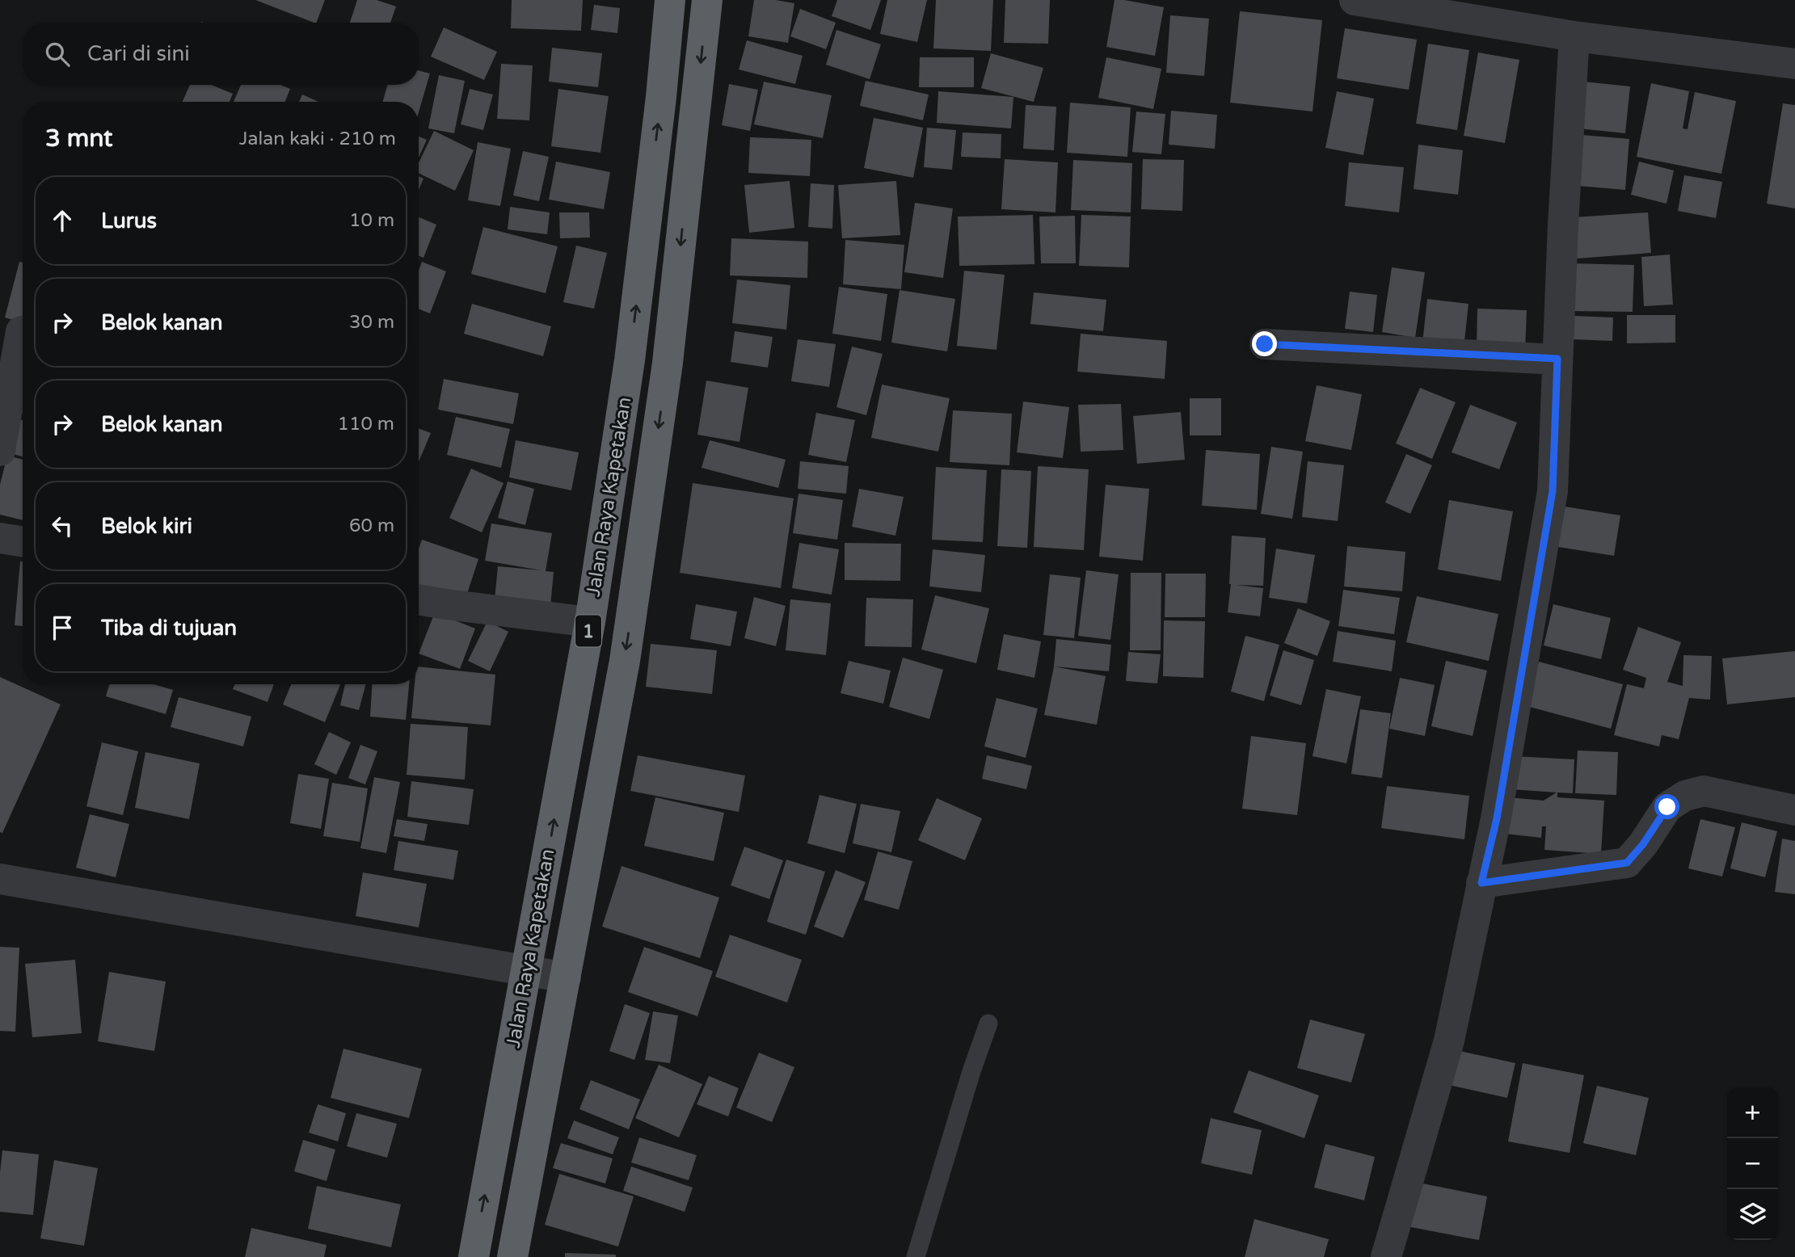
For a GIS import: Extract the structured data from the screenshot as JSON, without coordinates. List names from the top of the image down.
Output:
{
  "streets": {
    "highway": ["Jalan Raya Kapetakan", "1"]
  },
  "page": {
    "search": "Cari di sini",
    "heading": ["3 mnt", "Jalan kaki · 210 m"],
    "list": [
      ["Lurus", "10 m"],
      ["Belok kanan", "30 m"],
      ["Belok kanan", "110 m"],
      ["Belok kiri", "60 m"],
      "Tiba di tujuan"
    ],
    "map_buttons": ["+", "−"]
  }
}
